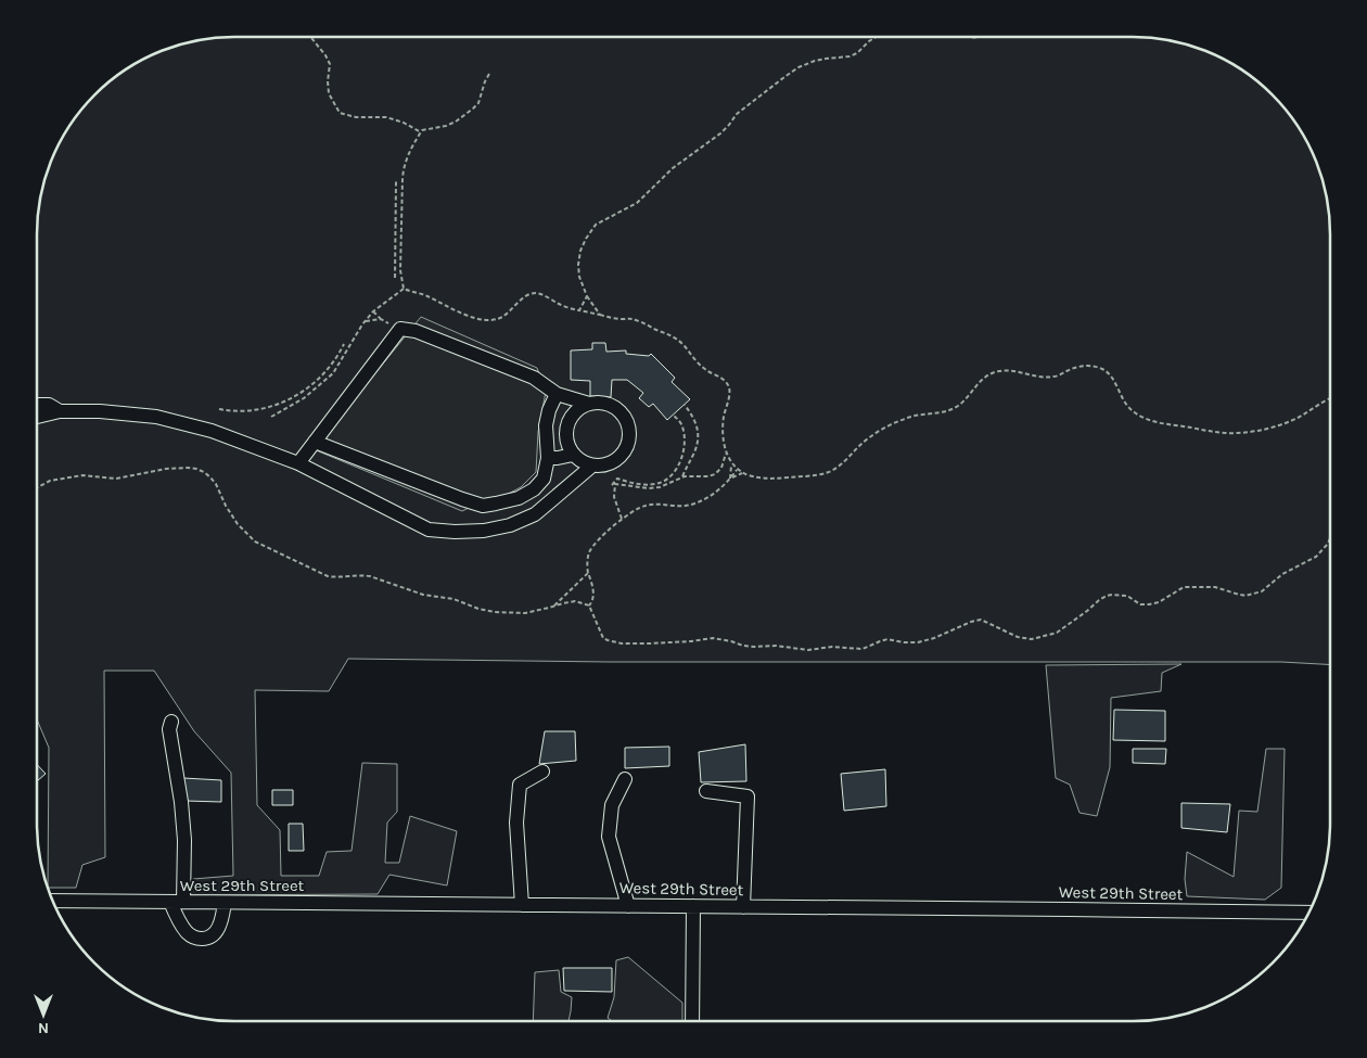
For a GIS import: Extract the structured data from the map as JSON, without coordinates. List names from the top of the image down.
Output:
{
  "streets": {
    "street": ["West 29th Street"]
  },
  "north": "bottom"
}
